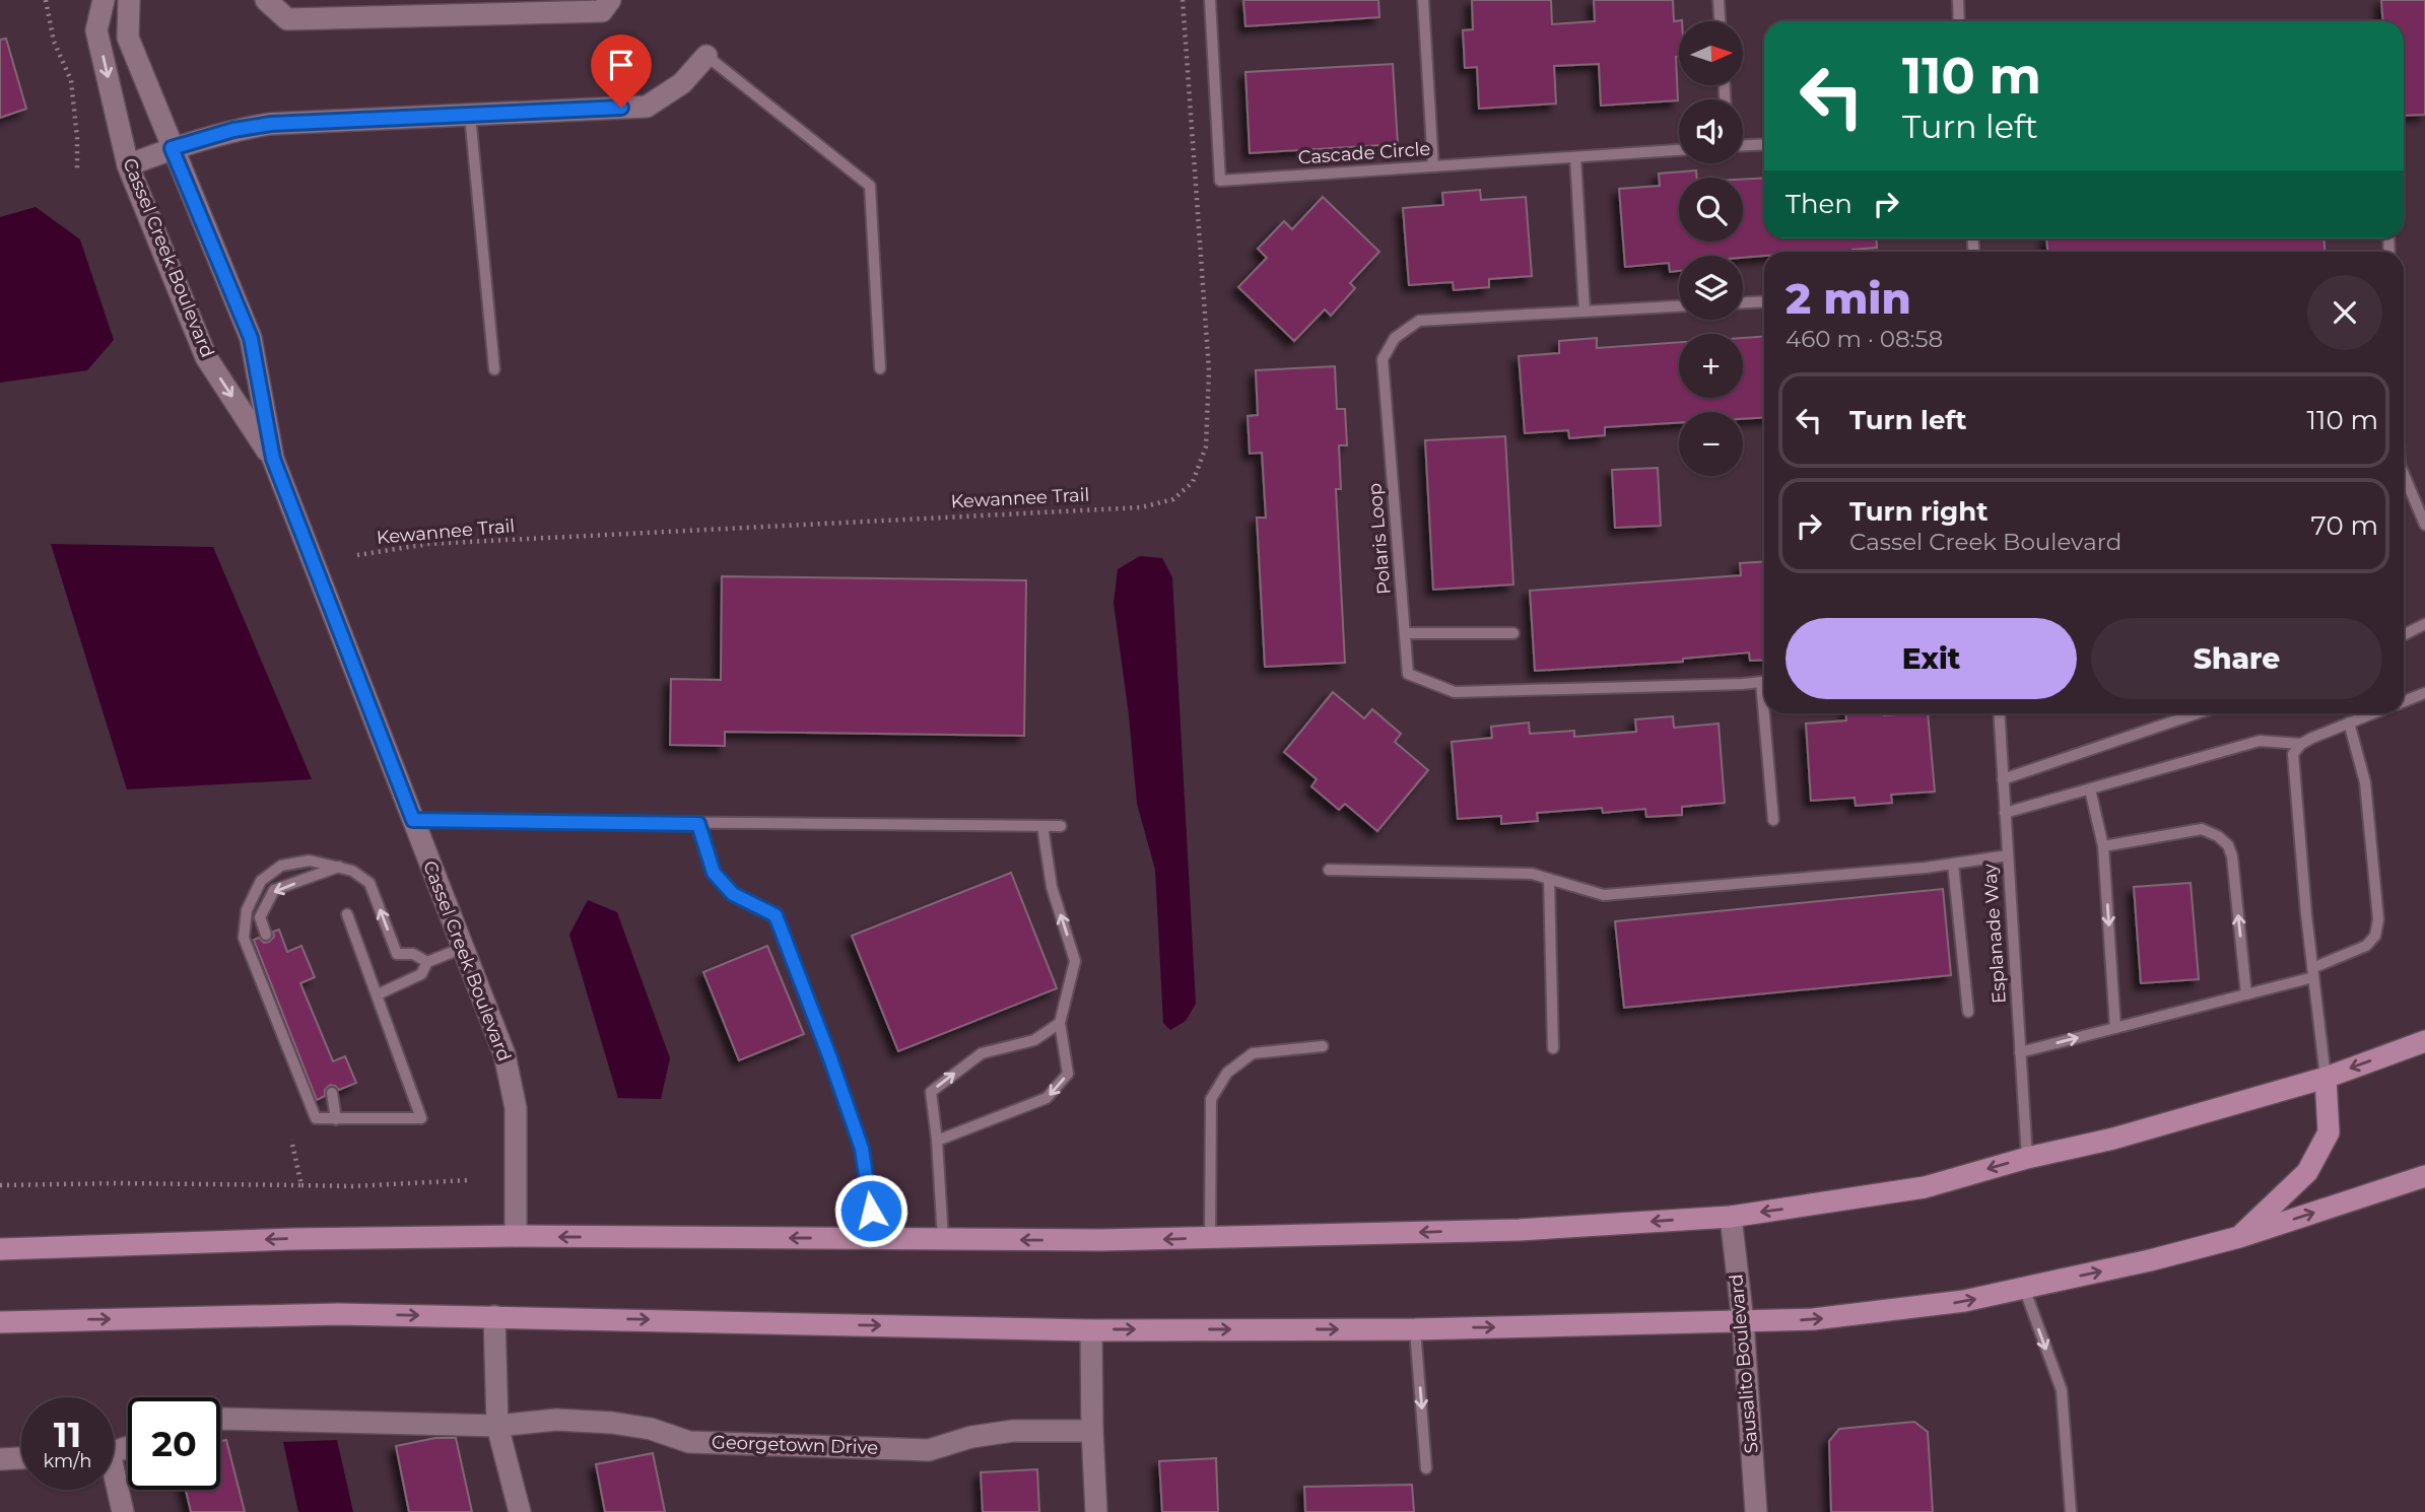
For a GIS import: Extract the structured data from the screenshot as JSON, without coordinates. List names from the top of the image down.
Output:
{
  "streets": {
    "street": ["Cassel Creek Boulevard", "Sausalito Boulevard", "Georgetown Drive"],
    "lane": ["Cascade Circle", "Polaris Loop", "Esplanade Way"],
    "path": ["Kewannee Trail"]
  },
  "north": "right",
  "page": {
    "map_buttons": ["+", "−"],
    "turn": ["110 m", "Turn left"],
    "then": "Then",
    "heading": ["2 min", "460 m · 08:58"],
    "list": [
      {
        "name": "Turn left",
        "value": "110 m"
      },
      {
        "name": "Turn right",
        "note": "Cassel Creek Boulevard",
        "value": "70 m"
      }
    ],
    "buttons": ["Exit", "Share"],
    "speed": "11 km/h",
    "limit": "20"
  }
}
